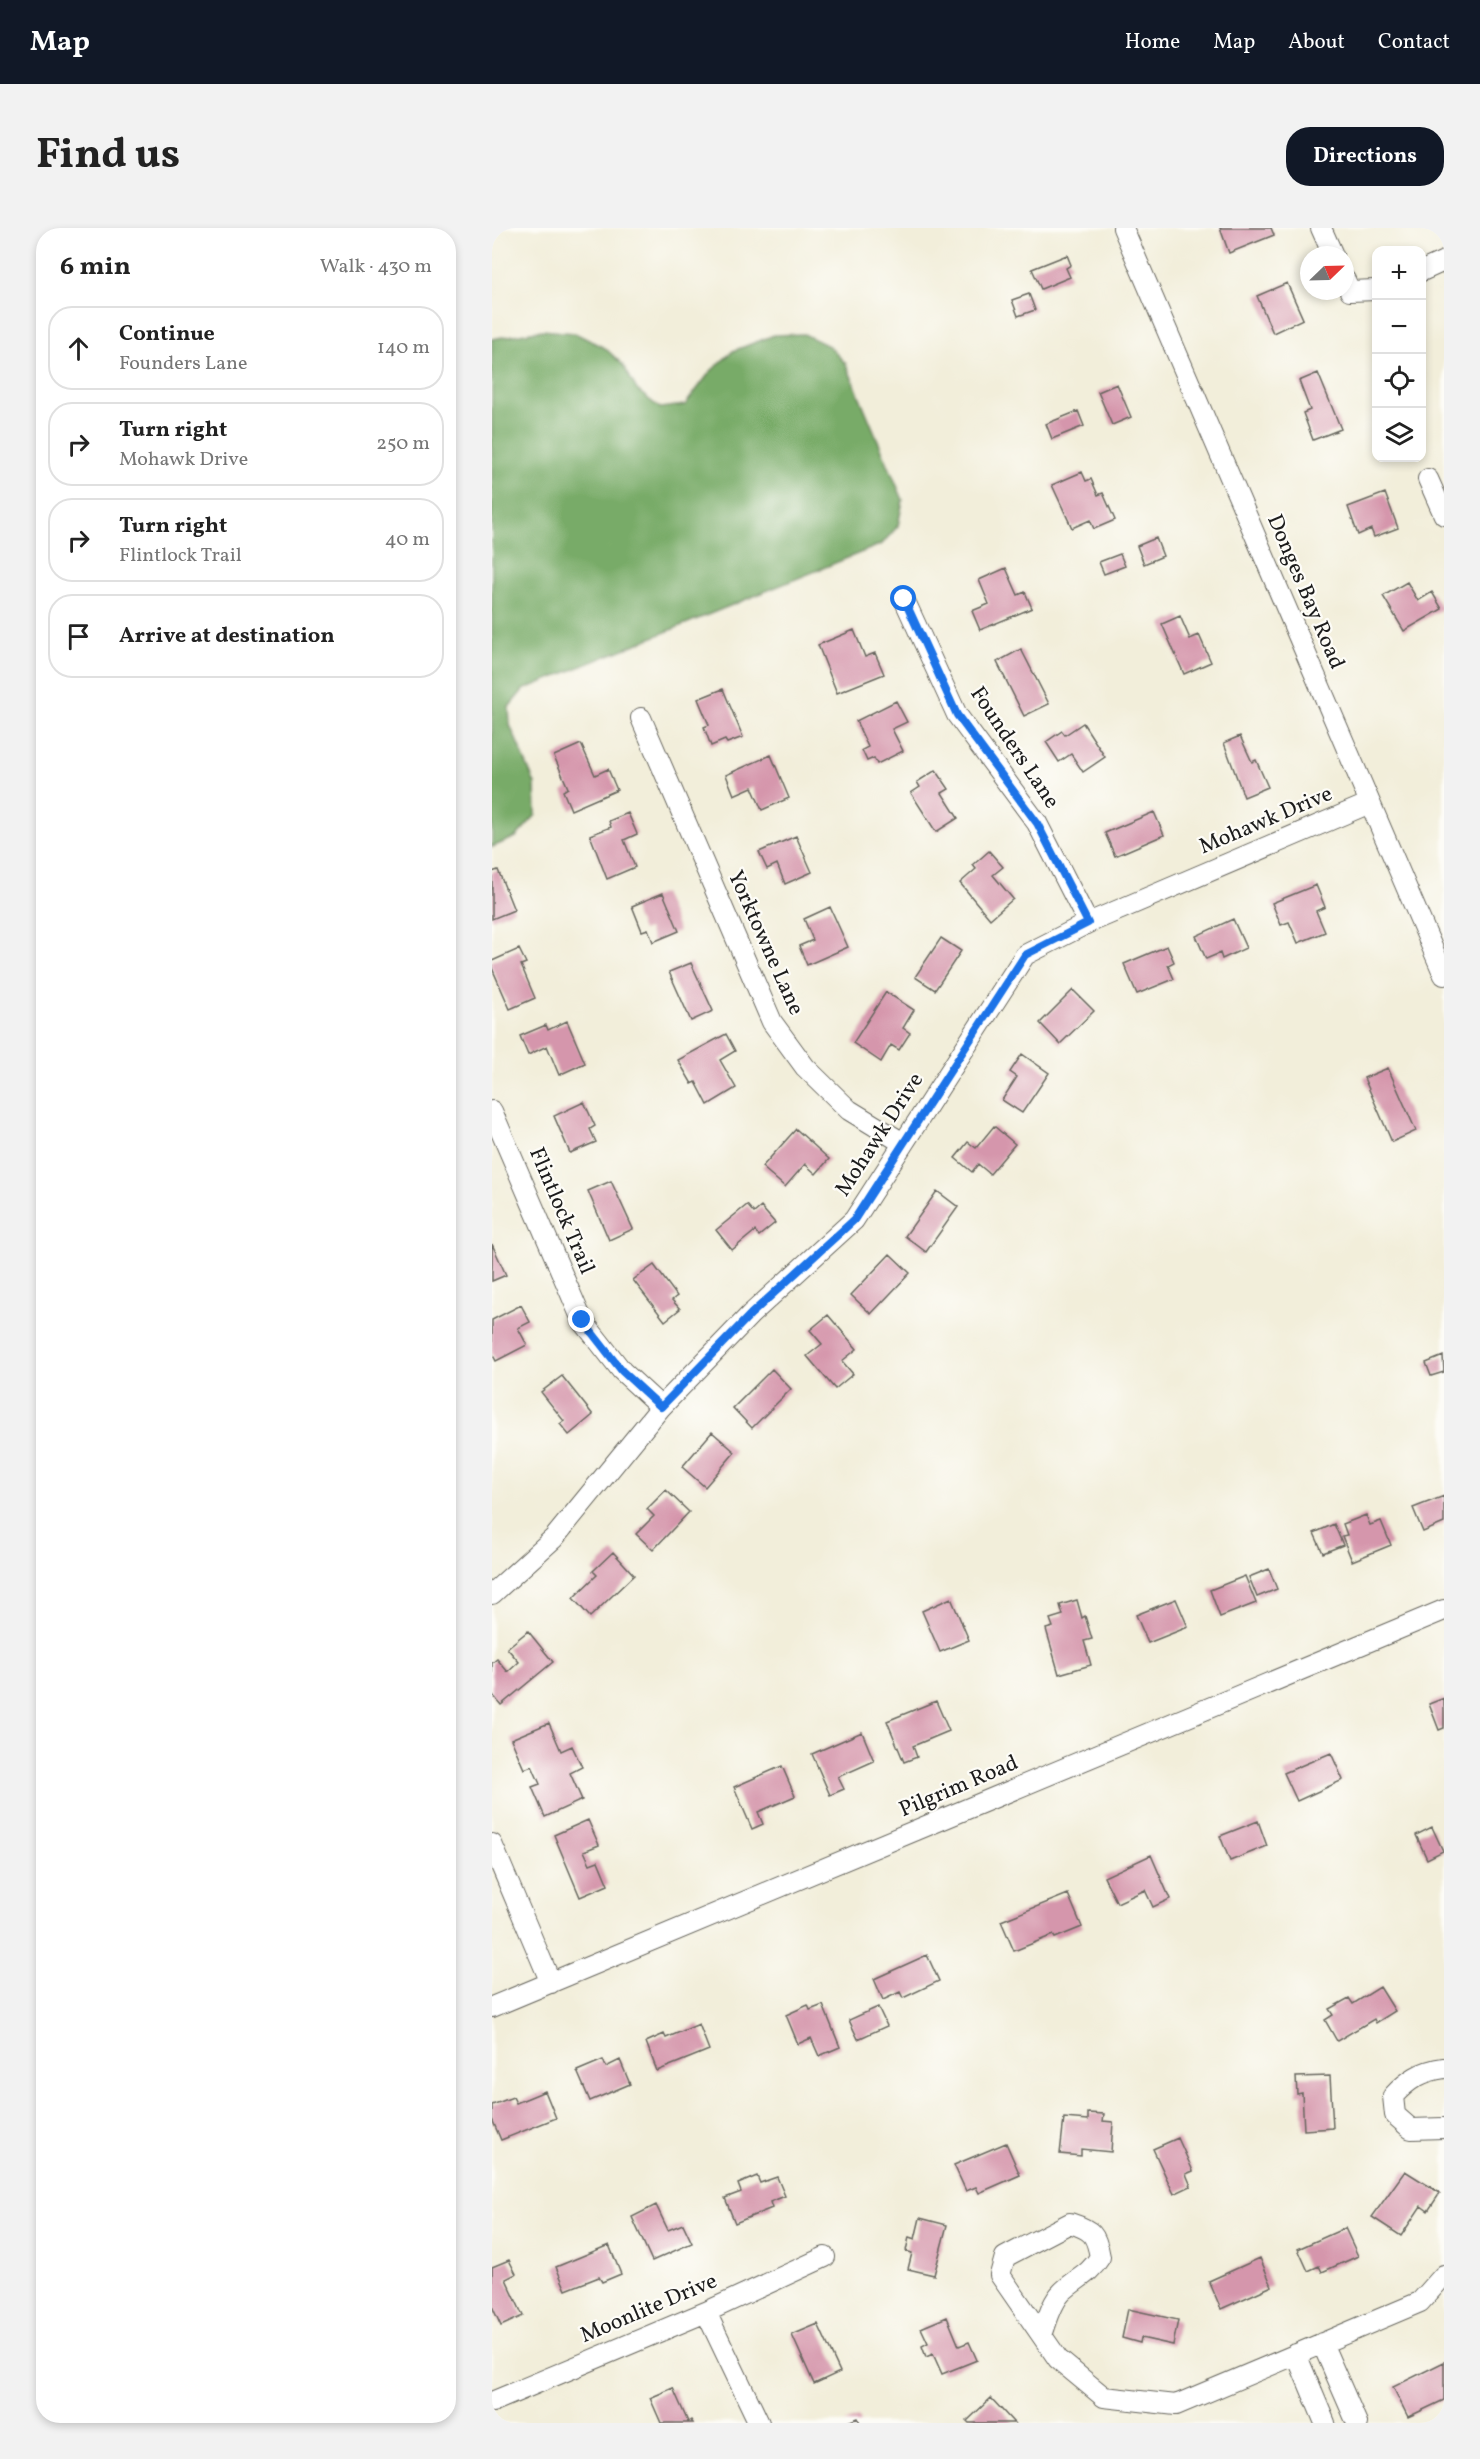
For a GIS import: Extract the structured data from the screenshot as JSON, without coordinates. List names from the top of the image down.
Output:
{
  "streets": {
    "street": [
      "Donges Bay Road",
      "Founders Lane",
      "Mohawk Drive",
      "Yorktowne Lane",
      "Flintlock Trail",
      "Pilgrim Road",
      "Moonlite Drive"
    ]
  },
  "crossings": [
    ["Donges Bay Road", "Mohawk Drive"],
    ["Founders Lane", "Mohawk Drive"],
    ["Mohawk Drive", "Yorktowne Lane"],
    ["Mohawk Drive", "Flintlock Trail"]
  ],
  "north": "top right",
  "page": {
    "header": "Map",
    "nav": [
      "Home",
      "Map",
      "About",
      "Contact"
    ],
    "title": "Find us",
    "buttons": "Directions",
    "heading": ["6 min", "Walk · 430 m"],
    "map_buttons": ["+", "−"],
    "list": [
      ["Continue", "Founders Lane", "140 m"],
      ["Turn right", "Mohawk Drive", "250 m"],
      ["Turn right", "Flintlock Trail", "40 m"],
      "Arrive at destination"
    ]
  }
}
